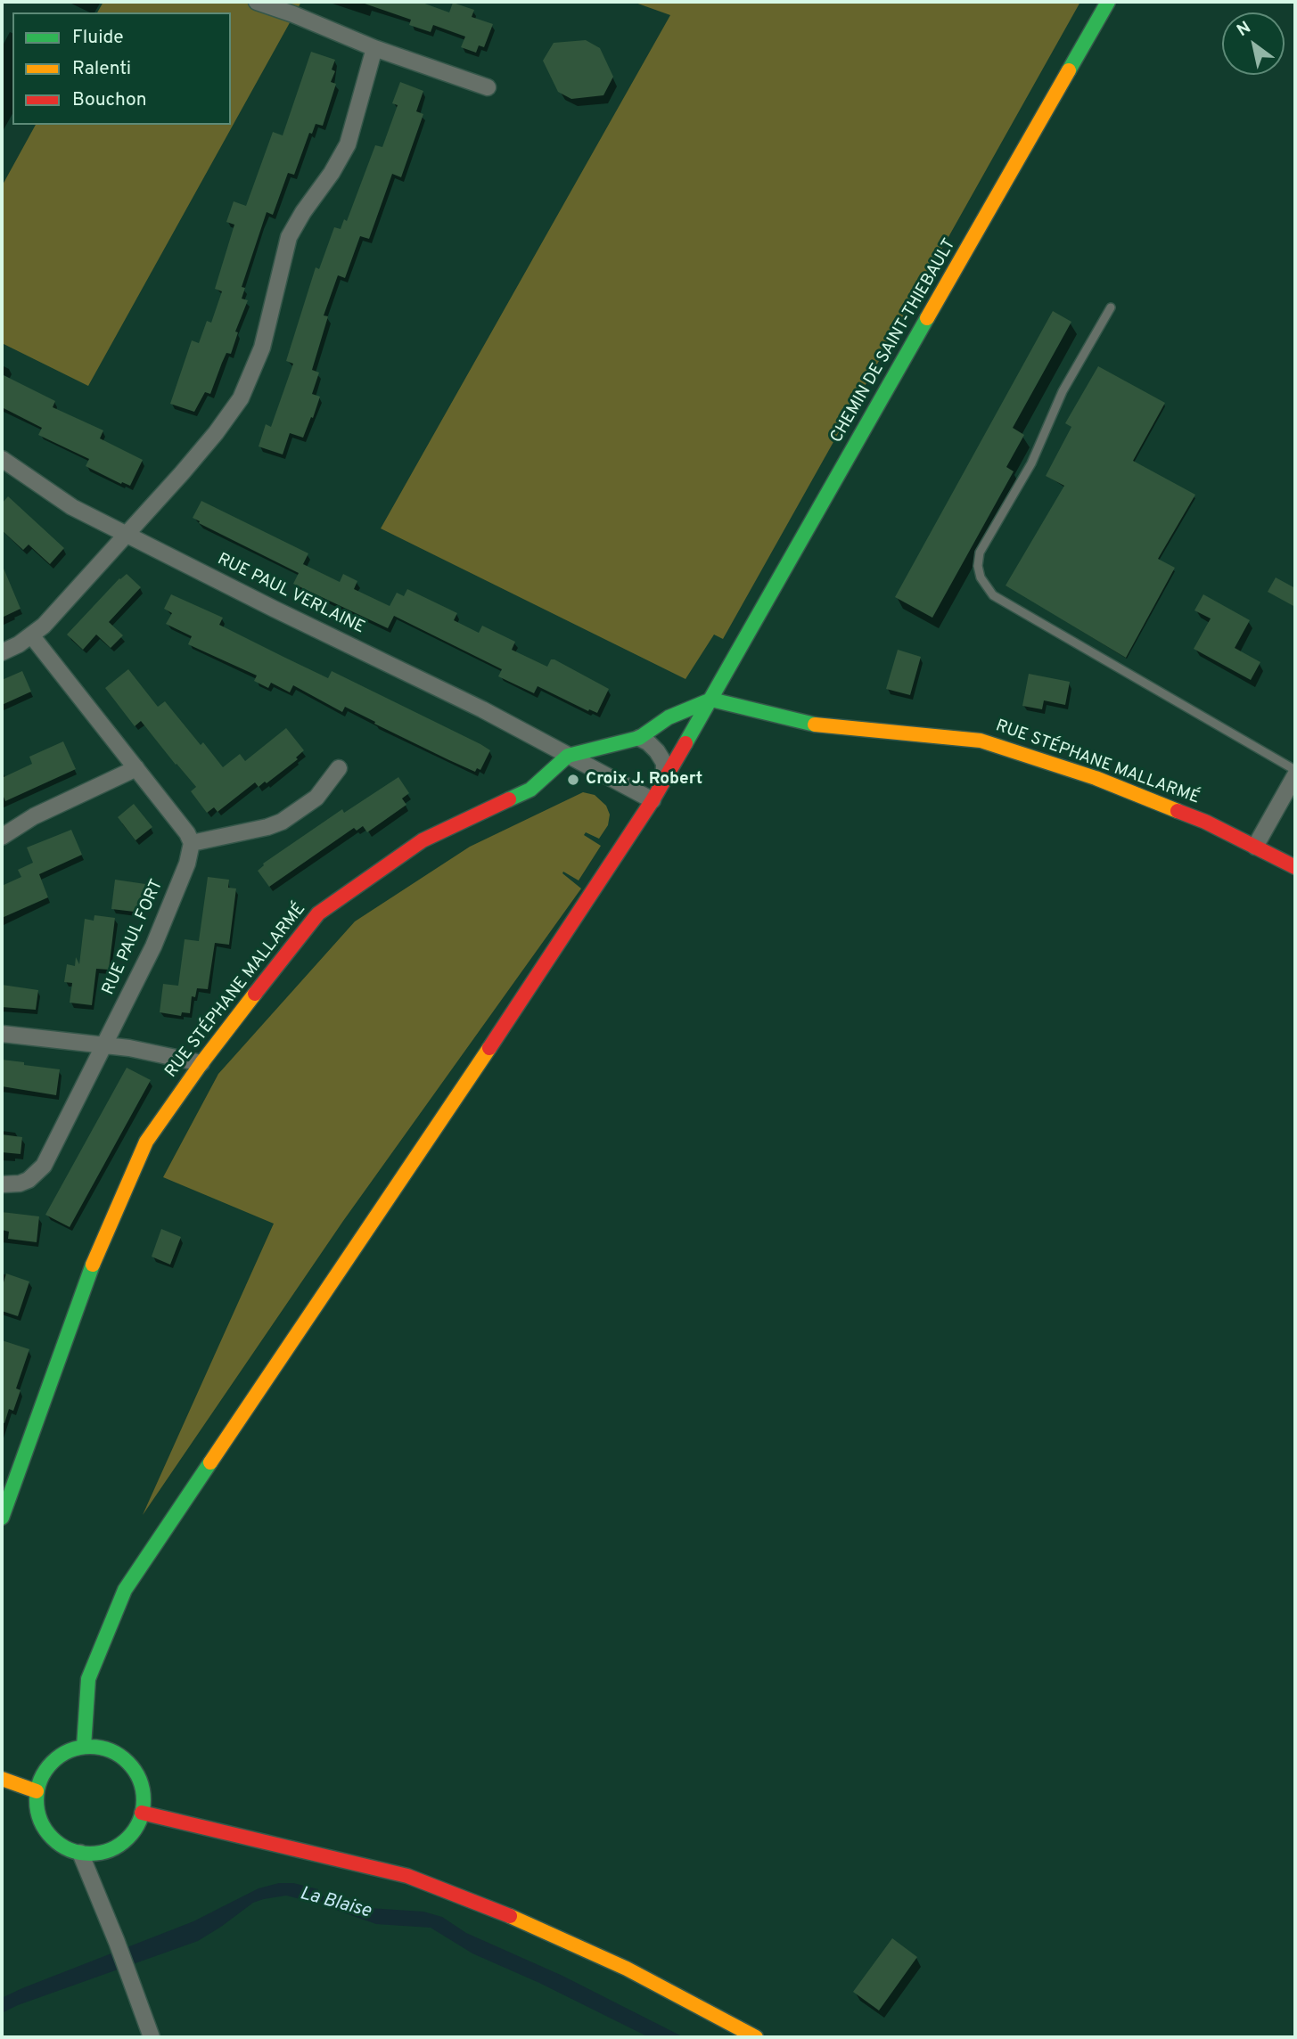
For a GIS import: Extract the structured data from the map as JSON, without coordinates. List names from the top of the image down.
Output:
{
  "streets": {
    "street": [
      "CHEMIN DE SAINT-THIEBAULT",
      "RUE PAUL VERLAINE",
      "RUE STÉPHANE MALLARMÉ",
      "RUE PAUL FORT"
    ]
  },
  "crossings": [
    ["CHEMIN DE SAINT-THIEBAULT", "RUE PAUL VERLAINE"],
    ["CHEMIN DE SAINT-THIEBAULT", "RUE STÉPHANE MALLARMÉ"],
    ["RUE PAUL VERLAINE", "RUE STÉPHANE MALLARMÉ"]
  ],
  "water": ["La Blaise"],
  "places": ["Croix J. Robert"],
  "legend": ["Fluide", "Ralenti", "Bouchon"],
  "north": "top left"
}
